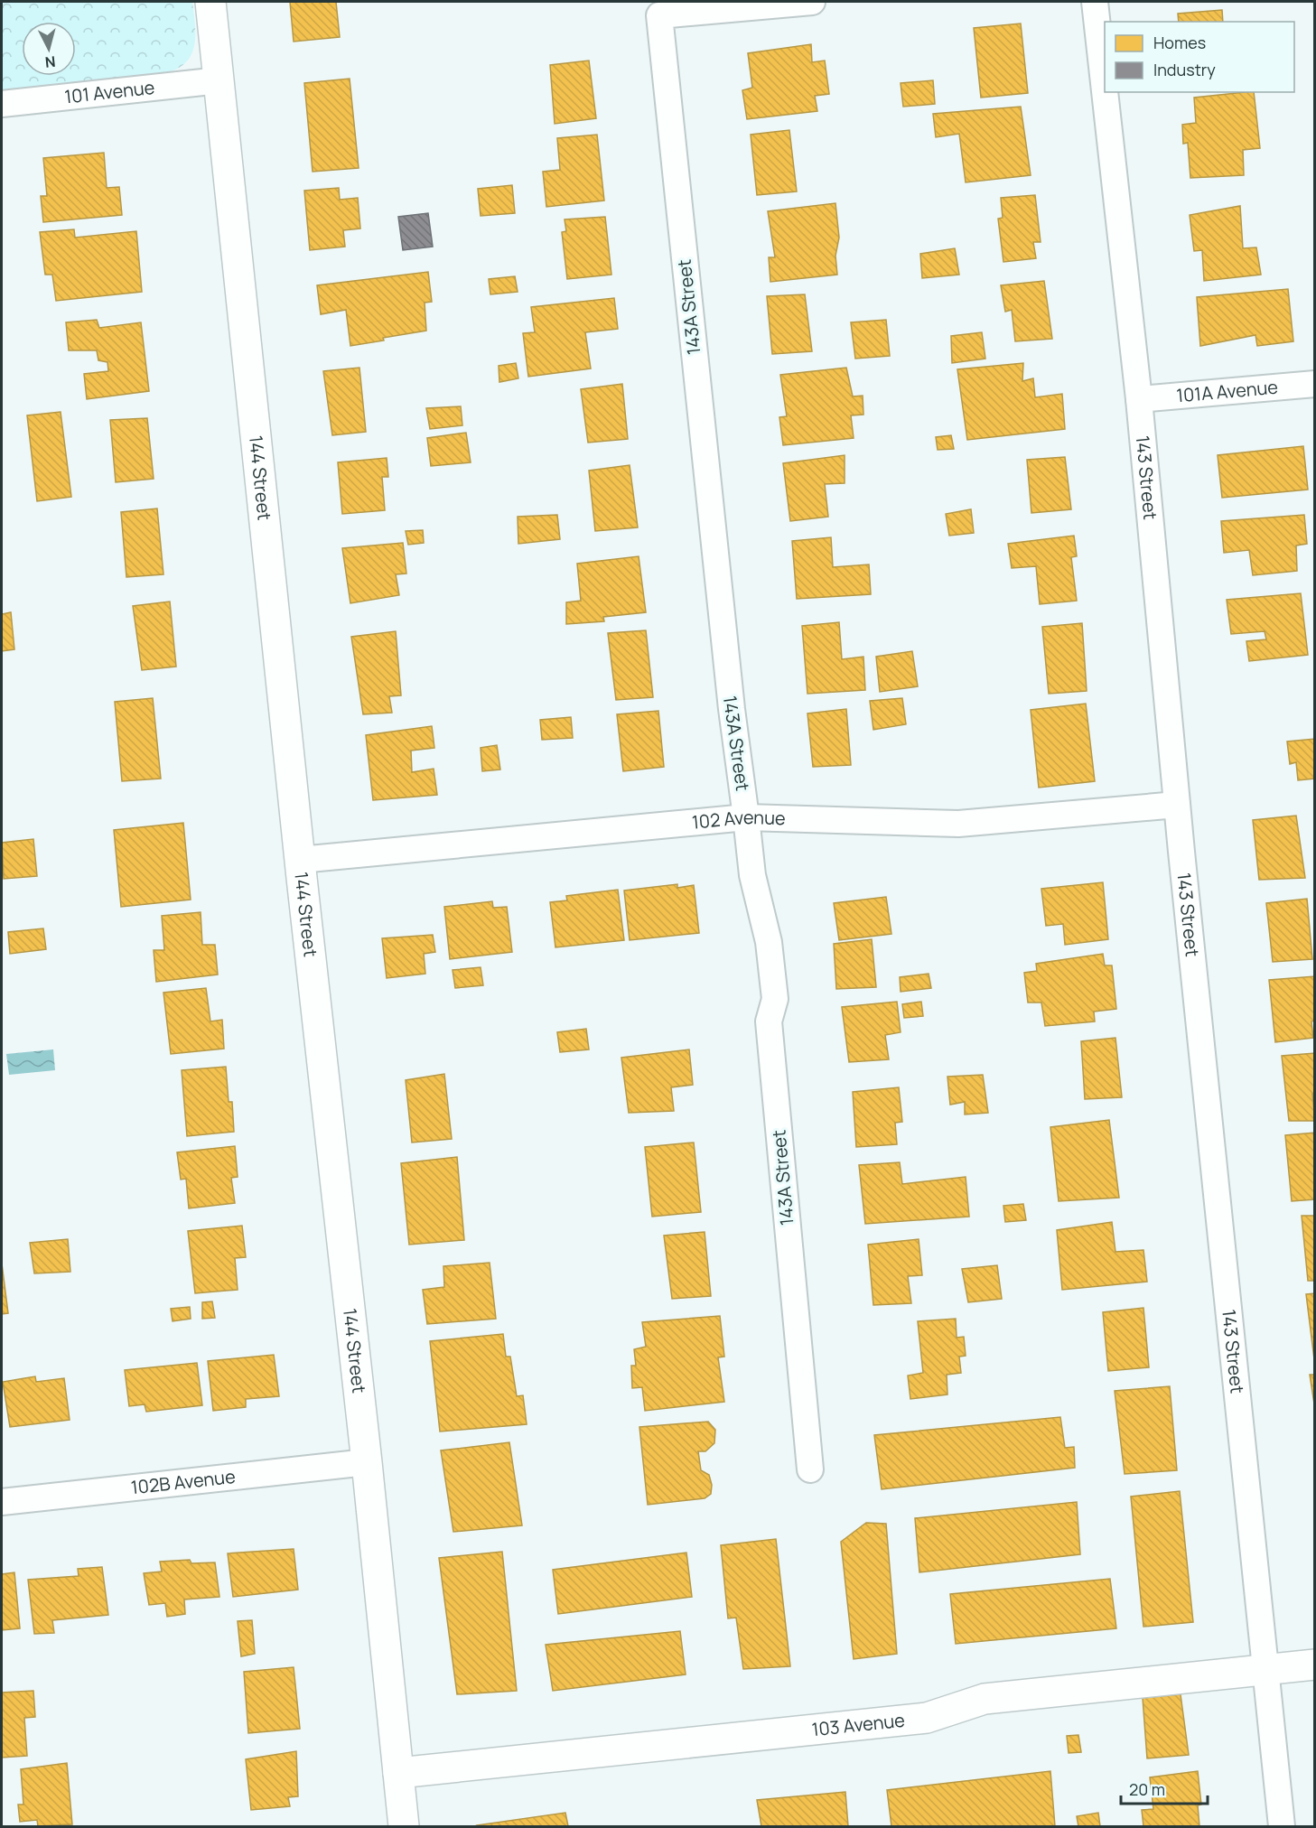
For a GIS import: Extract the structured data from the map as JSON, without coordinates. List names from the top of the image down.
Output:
{
  "streets": {
    "main road": ["144 Street", "103 Avenue"],
    "street": [
      "101 Avenue",
      "143A Street",
      "101A Avenue",
      "143 Street",
      "102 Avenue",
      "102B Avenue"
    ]
  },
  "crossings": [
    ["101 Avenue", "144 Street"],
    ["143A Street", "102 Avenue"],
    ["101A Avenue", "143 Street"],
    ["143 Street", "102 Avenue"],
    ["143 Street", "103 Avenue"],
    ["144 Street", "102 Avenue"],
    ["144 Street", "102B Avenue"],
    ["144 Street", "103 Avenue"]
  ],
  "legend": ["Homes", "Industry"],
  "scale_bar": "20 m",
  "north": "bottom"
}
